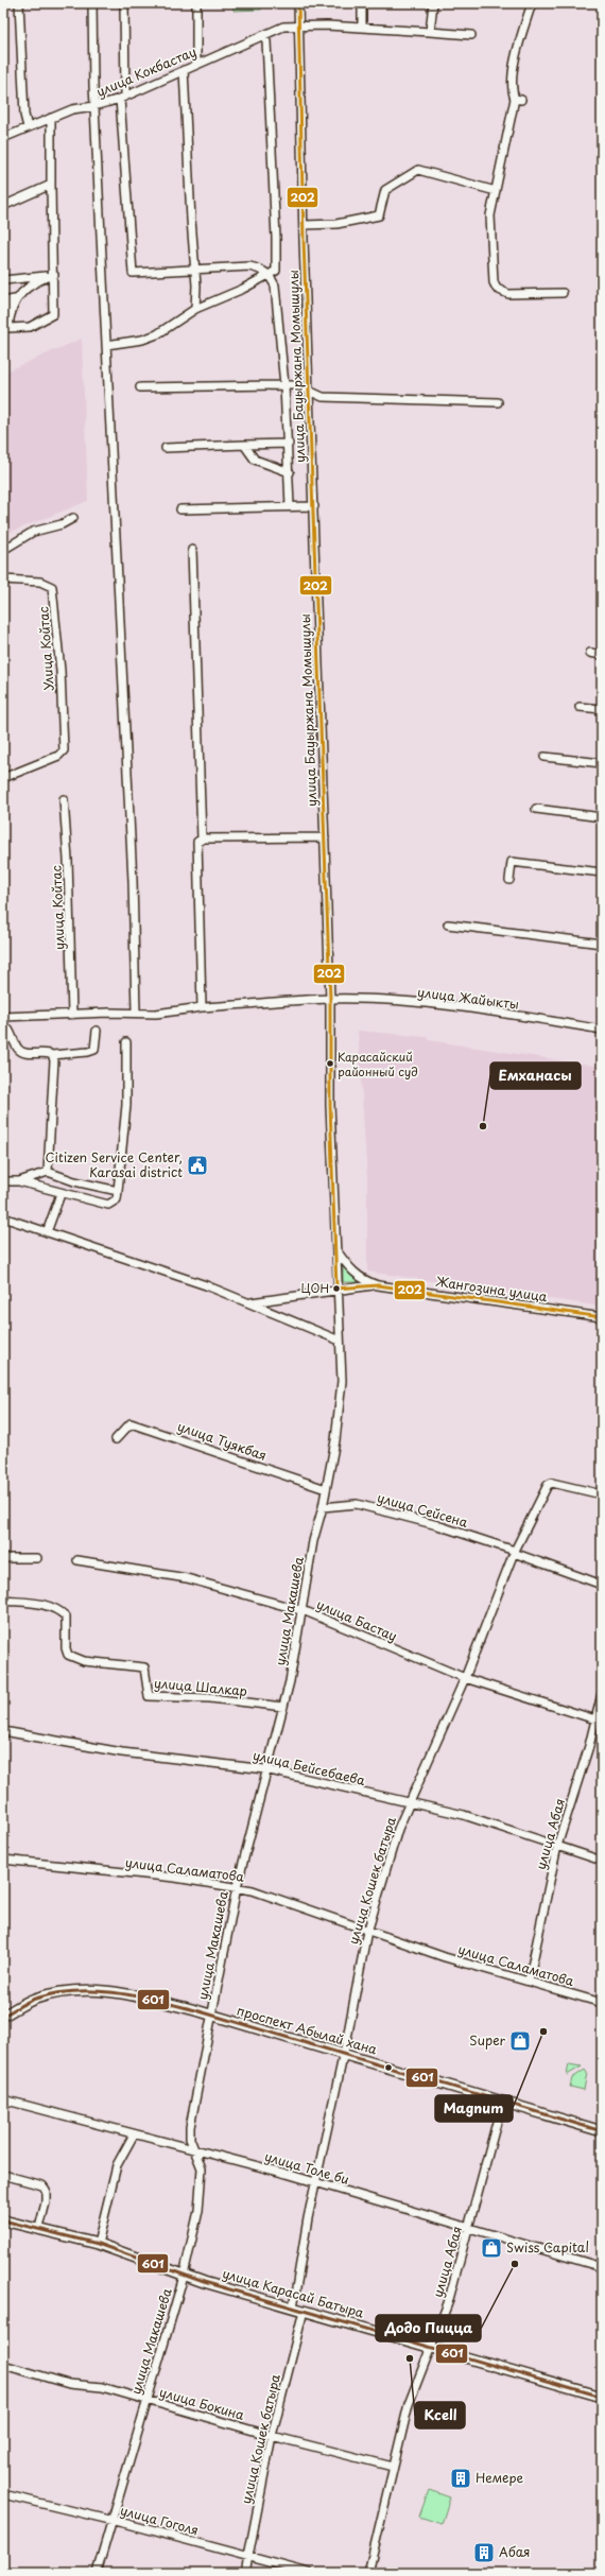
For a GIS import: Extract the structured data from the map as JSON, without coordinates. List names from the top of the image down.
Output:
{
  "streets": {
    "main road": ["проспект Абылай хана", "улица Карасай Батыра"],
    "street": [
      "улица Кокбастау",
      "улица Бауыржана Момышулы",
      "Улица Койтас",
      "улица Койтас",
      "улица Жайыкты",
      "Жангозина улица",
      "улица Туякбая",
      "улица Сейсена",
      "улица Макашева",
      "улица Бастау",
      "улица Шалкар",
      "улица Бейсебаева",
      "улица Абая",
      "улица Саламатова",
      "улица Кошек батыра",
      "улица Толе би",
      "улица Бокина",
      "улица Гоголя"
    ]
  },
  "crossings": [
    ["улица Кокбастау", "улица Бауыржана Момышулы"],
    ["улица Бауыржана Момышулы", "улица Жайыкты"],
    ["улица Бауыржана Момышулы", "улица Макашева"],
    ["улица Койтас", "улица Жайыкты"],
    ["улица Туякбая", "улица Макашева"],
    ["улица Сейсена", "улица Макашева"],
    ["улица Сейсена", "улица Кошек батыра"],
    ["улица Макашева", "улица Бастау"],
    ["улица Макашева", "улица Шалкар"],
    ["улица Макашева", "улица Бейсебаева"],
    ["улица Макашева", "улица Саламатова"],
    ["улица Макашева", "проспект Абылай хана"],
    ["улица Макашева", "улица Толе би"],
    ["улица Макашева", "улица Карасай Батыра"],
    ["улица Макашева", "улица Бокина"],
    ["улица Макашева", "улица Гоголя"],
    ["улица Бастау", "улица Абая"],
    ["улица Бастау", "улица Кошек батыра"],
    ["улица Бейсебаева", "улица Абая"],
    ["улица Бейсебаева", "улица Кошек батыра"],
    ["улица Абая", "улица Саламатова"],
    ["улица Абая", "проспект Абылай хана"],
    ["улица Абая", "улица Толе би"],
    ["улица Абая", "улица Карасай Батыра"],
    ["улица Абая", "улица Бокина"],
    ["улица Саламатова", "улица Кошек батыра"],
    ["улица Кошек батыра", "проспект Абылай хана"],
    ["улица Кошек батыра", "улица Толе би"],
    ["улица Кошек батыра", "улица Карасай Батыра"],
    ["улица Кошек батыра", "улица Бокина"],
    ["улица Кошек батыра", "улица Гоголя"]
  ],
  "places": {
    "other": [
      "Карасайский районный суд",
      "Емханасы",
      "ЦОН",
      "Magnum",
      "Додо Пицца",
      "Kcell"
    ],
    "public building": ["Citizen Service Center, Karasai district"],
    "shop": ["Super", "Swiss Capital"],
    "building": ["Немере", "Абая"]
  },
  "lines": ["transit line 202", "transit line 601"]
}
